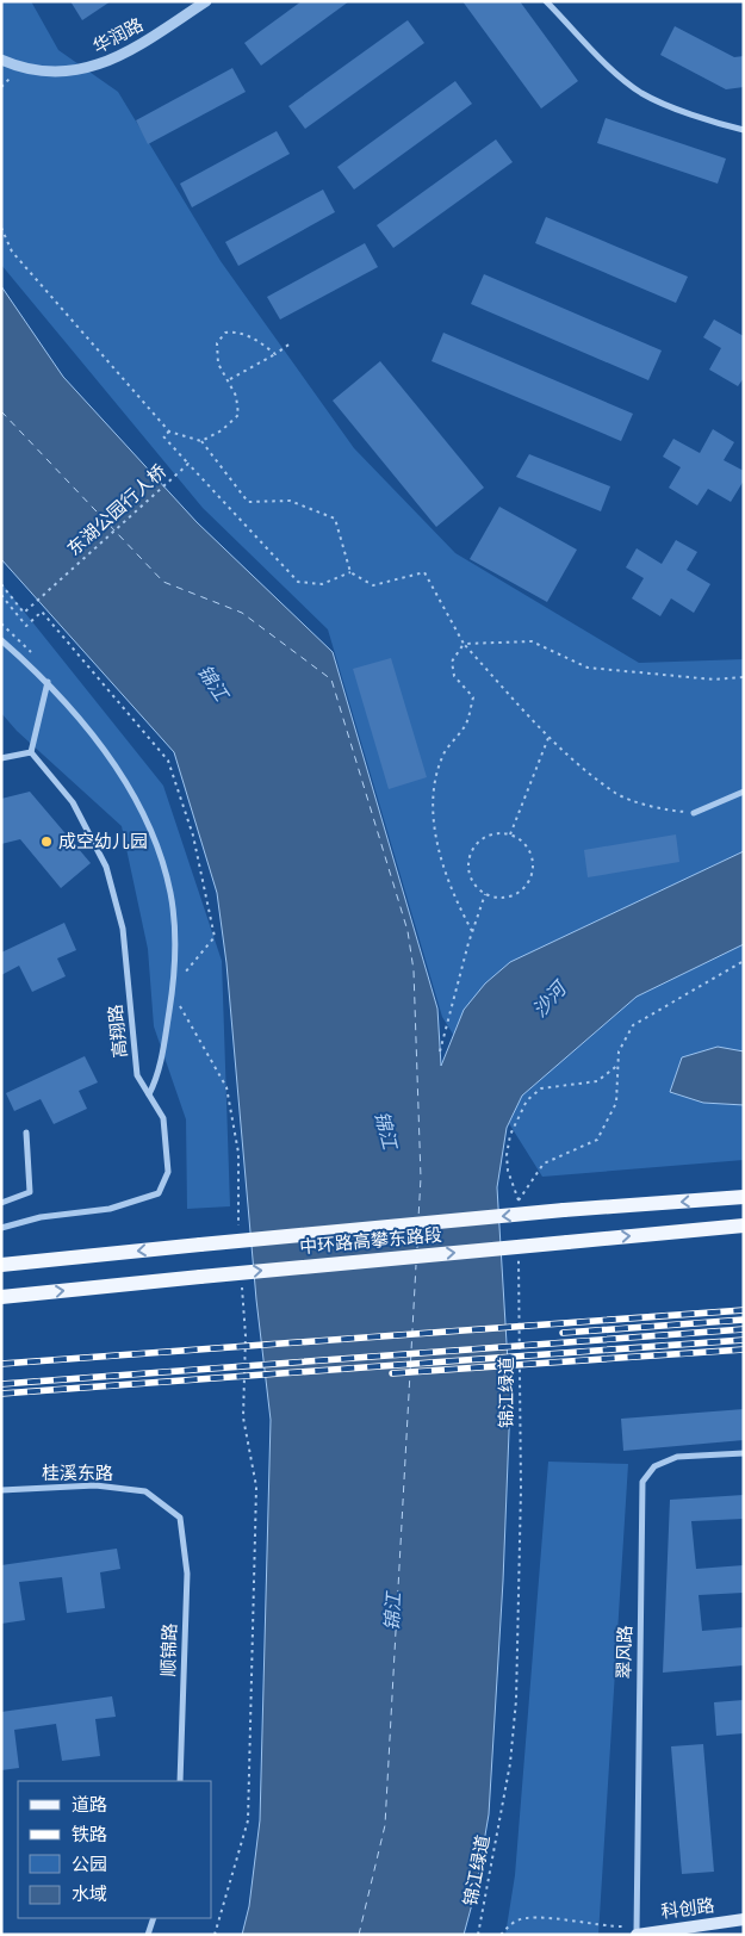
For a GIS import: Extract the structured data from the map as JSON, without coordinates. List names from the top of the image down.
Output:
{
  "streets": {
    "main road": ["中环路高攀东路段", "科创路"],
    "street": [
      "华润路",
      "高翔路",
      "桂溪东路",
      "顺锦路",
      "翠风路"
    ],
    "path": ["东湖公园行人桥", "锦江绿道"]
  },
  "crossings": [
    ["桂溪东路", "顺锦路"],
    ["翠风路", "科创路"]
  ],
  "water": ["锦江", "沙河"],
  "places": ["成空幼儿园"],
  "legend": [
    "道路",
    "铁路",
    "公园",
    "水域"
  ]
}
